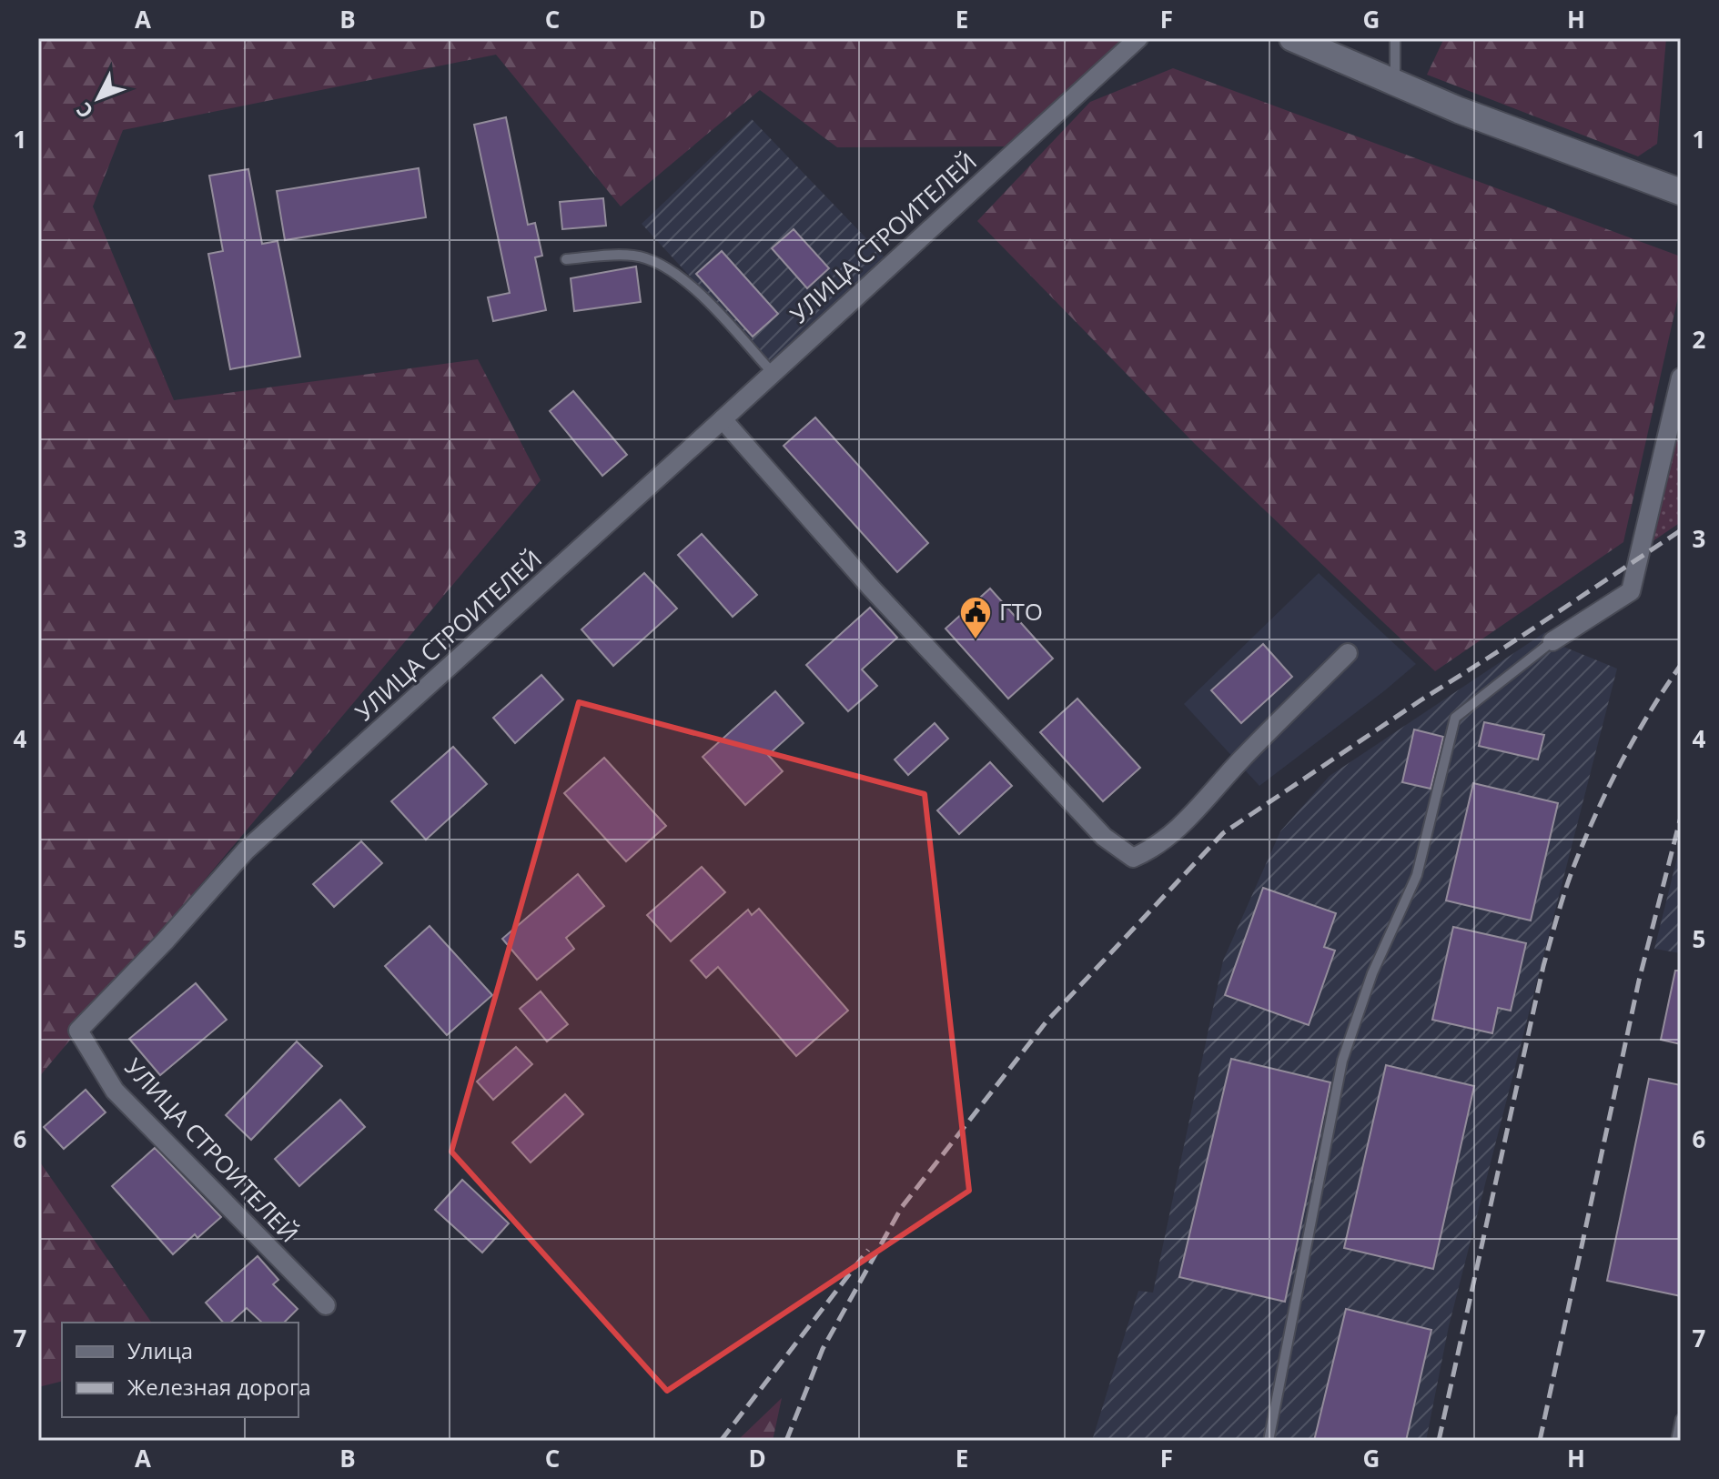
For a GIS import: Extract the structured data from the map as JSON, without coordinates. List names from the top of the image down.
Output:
{
  "streets": {
    "street": ["УЛИЦА СТРОИТЕЛЕЙ"]
  },
  "places": {
    "public building": ["ГТО"]
  },
  "legend": ["Улица", "Железная дорога"],
  "north": "bottom left",
  "grid": {
    "columns": [
      "A",
      "B",
      "C",
      "D",
      "E",
      "F",
      "G",
      "H"
    ],
    "rows": [
      "1",
      "2",
      "3",
      "4",
      "5",
      "6",
      "7"
    ]
  }
}
